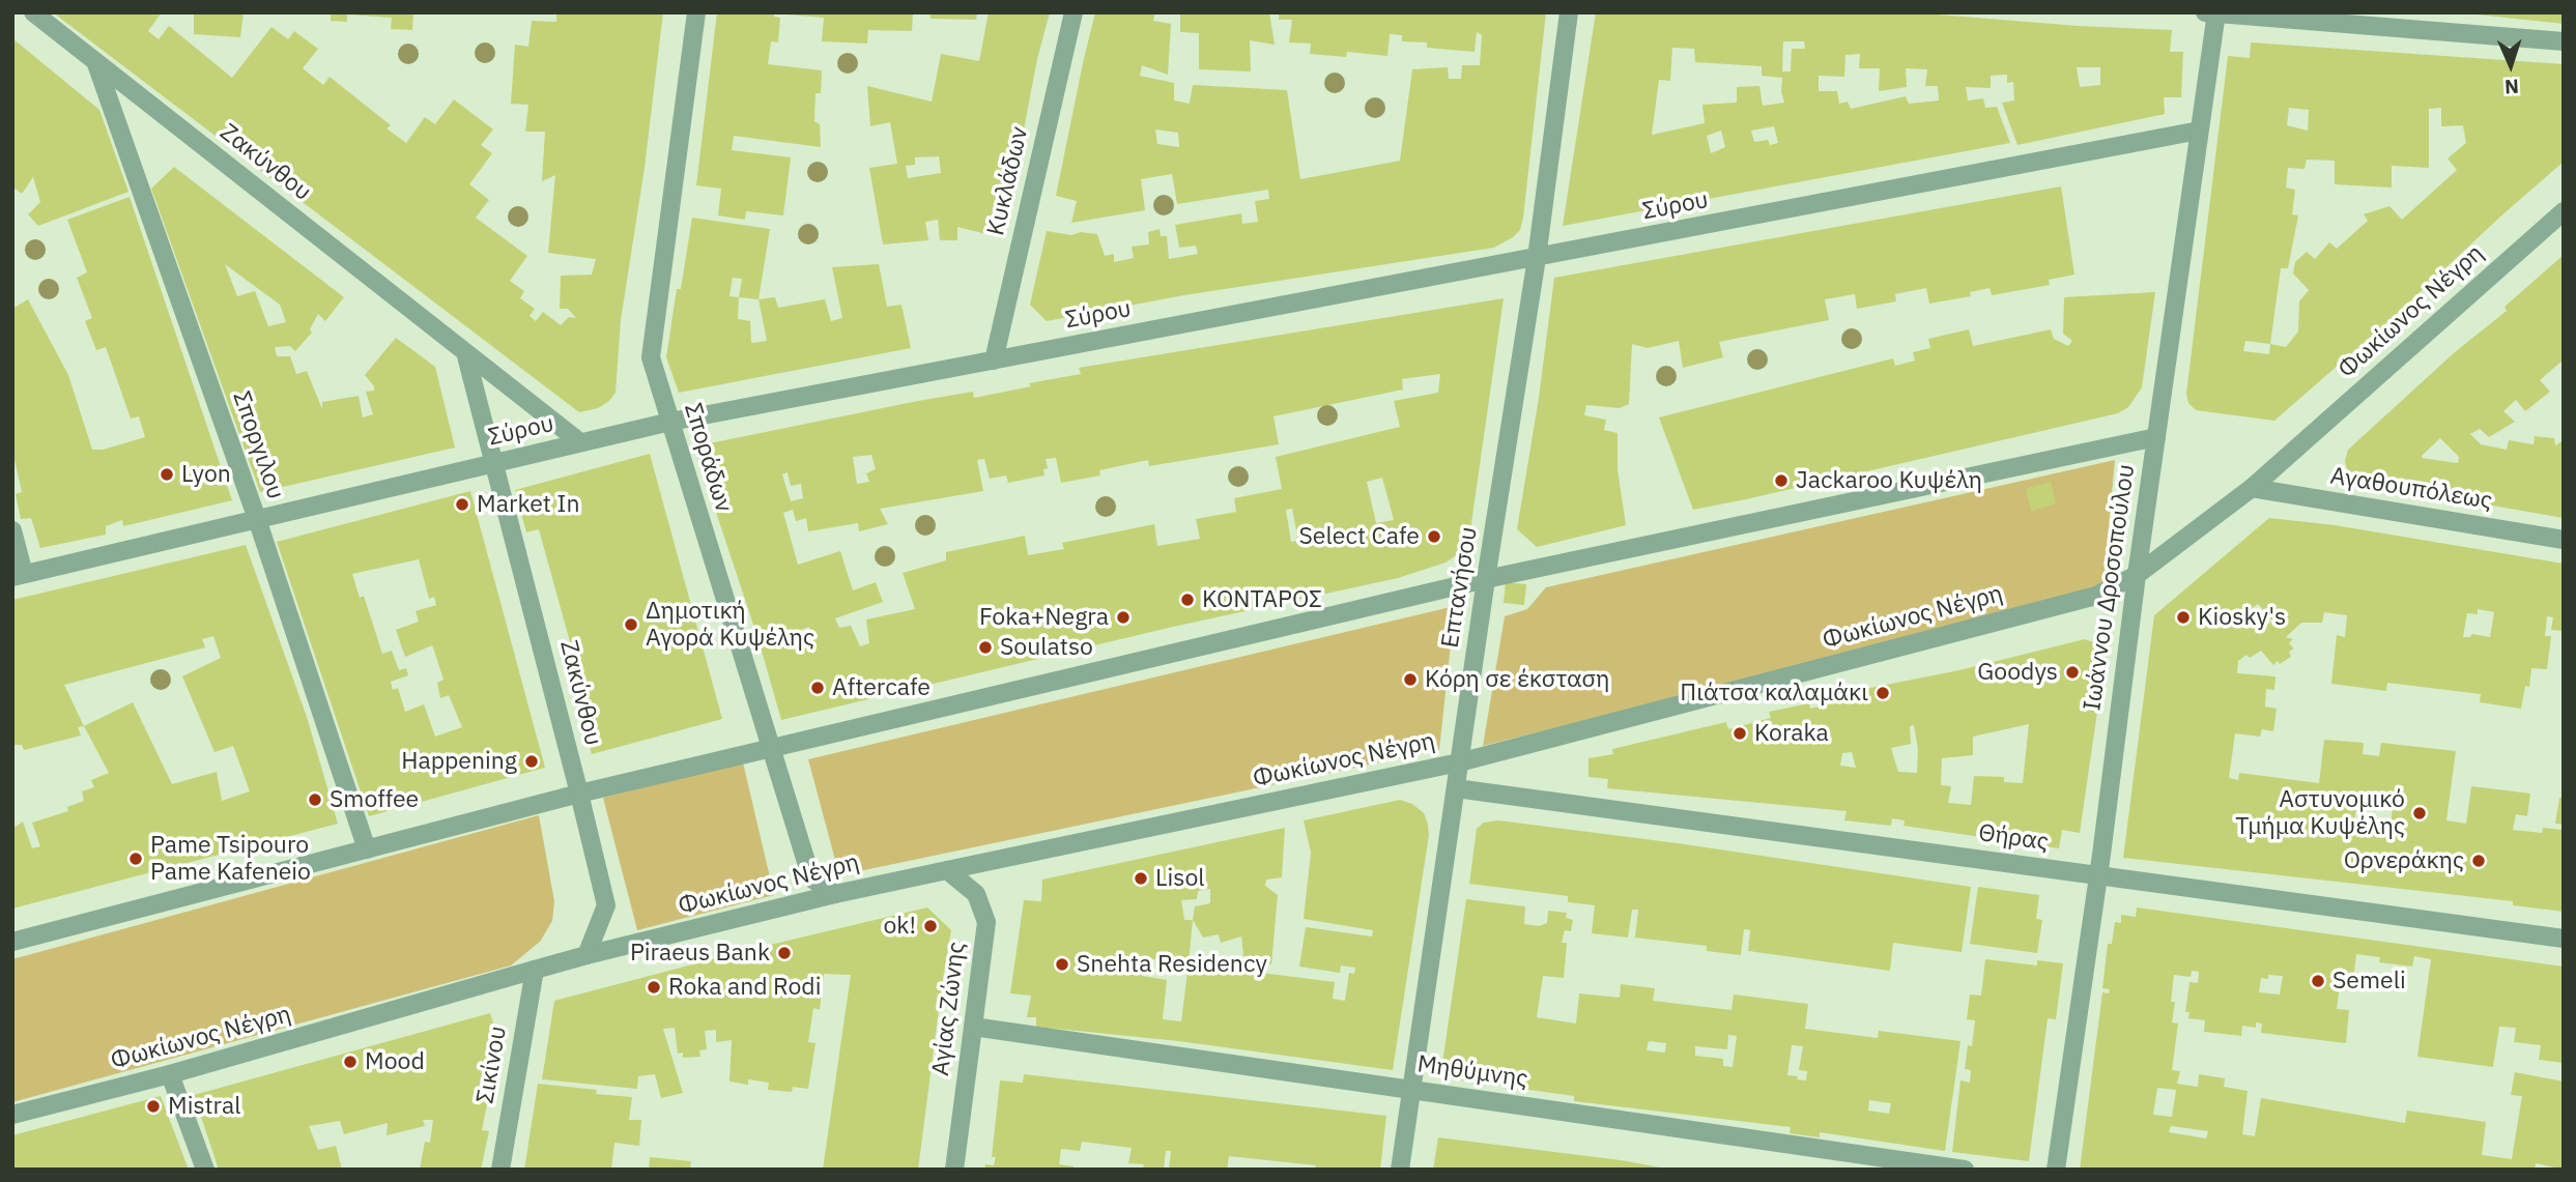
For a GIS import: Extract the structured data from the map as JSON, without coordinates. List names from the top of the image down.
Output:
{
  "streets": {
    "street": [
      "Ζακύνθου",
      "Κυκλάδων",
      "Σύρου",
      "Φωκίωνος Νέγρη",
      "Σποργιλου",
      "Σποράδων",
      "Αγαθουπόλεως",
      "Επτανήσου",
      "Ιωάννου Δροσοπούλου",
      "Θήρας",
      "Αγίας Ζώνης",
      "Σικίνου",
      "Μηθύμνης"
    ]
  },
  "crossings": [
    ["Ζακύνθου", "Σύρου"],
    ["Ζακύνθου", "Φωκίωνος Νέγρη"],
    ["Ζακύνθου", "Σποργιλου"],
    ["Κυκλάδων", "Σύρου"],
    ["Σύρου", "Σποργιλου"],
    ["Σύρου", "Σποράδων"],
    ["Σύρου", "Επτανήσου"],
    ["Σύρου", "Ιωάννου Δροσοπούλου"],
    ["Φωκίωνος Νέγρη", "Σποράδων"],
    ["Φωκίωνος Νέγρη", "Αγαθουπόλεως"],
    ["Φωκίωνος Νέγρη", "Επτανήσου"],
    ["Φωκίωνος Νέγρη", "Ιωάννου Δροσοπούλου"],
    ["Φωκίωνος Νέγρη", "Αγίας Ζώνης"],
    ["Φωκίωνος Νέγρη", "Σικίνου"],
    ["Επτανήσου", "Θήρας"],
    ["Επτανήσου", "Μηθύμνης"],
    ["Ιωάννου Δροσοπούλου", "Θήρας"],
    ["Αγίας Ζώνης", "Μηθύμνης"]
  ],
  "places": [
    "Lyon",
    "Jackaroo Κυψέλη",
    "Market In",
    "Select Cafe",
    "ΚΟΝΤΑΡΟΣ",
    "Foka+Negra",
    "Kiosky's",
    "Δημοτική Αγορά Κυψέλης",
    "Soulatso",
    "Goodys",
    "Κόρη σε έκσταση",
    "Aftercafe",
    "Πιάτσα καλαμάκι",
    "Koraka",
    "Happening",
    "Smoffee",
    "Αστυνομικό Τμήμα Κυψέλης",
    "Pame Tsipouro Pame Kafeneio",
    "Ορνεράκης",
    "Lisol",
    "ok!",
    "Piraeus Bank",
    "Snehta Residency",
    "Semeli",
    "Roka and Rodi",
    "Mood",
    "Mistral"
  ],
  "north": "bottom"
}
